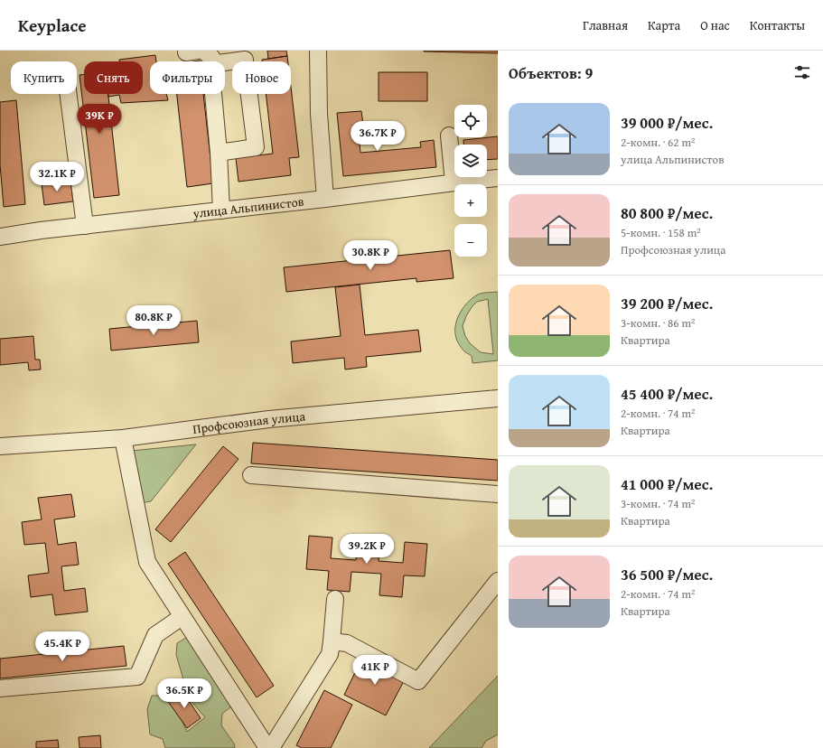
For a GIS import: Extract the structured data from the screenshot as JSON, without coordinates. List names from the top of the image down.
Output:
{
  "streets": {
    "street": ["улица Альпинистов", "Профсоюзная улица"]
  },
  "page": {
    "header": "Keyplace",
    "nav": [
      "Главная",
      "Карта",
      "О нас",
      "Контакты"
    ],
    "heading": "Объектов: 9",
    "chip": [
      "Купить",
      "Снять",
      "Фильтры",
      "Новое"
    ],
    "list": [
      {
        "name": "39 000 ₽/мес.",
        "note": "2-комн. · 62 m² · улица Альпинистов"
      },
      {
        "name": "80 800 ₽/мес.",
        "note": "5-комн. · 158 m² · Профсоюзная улица"
      },
      {
        "name": "39 200 ₽/мес.",
        "note": "3-комн. · 86 m² · Квартира"
      },
      {
        "name": "45 400 ₽/мес.",
        "note": "2-комн. · 74 m² · Квартира"
      },
      {
        "name": "41 000 ₽/мес.",
        "note": "3-комн. · 74 m² · Квартира"
      },
      {
        "name": "36 500 ₽/мес.",
        "note": "2-комн. · 74 m² · Квартира"
      }
    ],
    "price": [
      "39K ₽",
      "36.7K ₽",
      "32.1K ₽",
      "30.8K ₽",
      "80.8K ₽",
      "39.2K ₽",
      "45.4K ₽",
      "41K ₽",
      "36.5K ₽"
    ],
    "map_buttons": ["+", "−"]
  }
}
